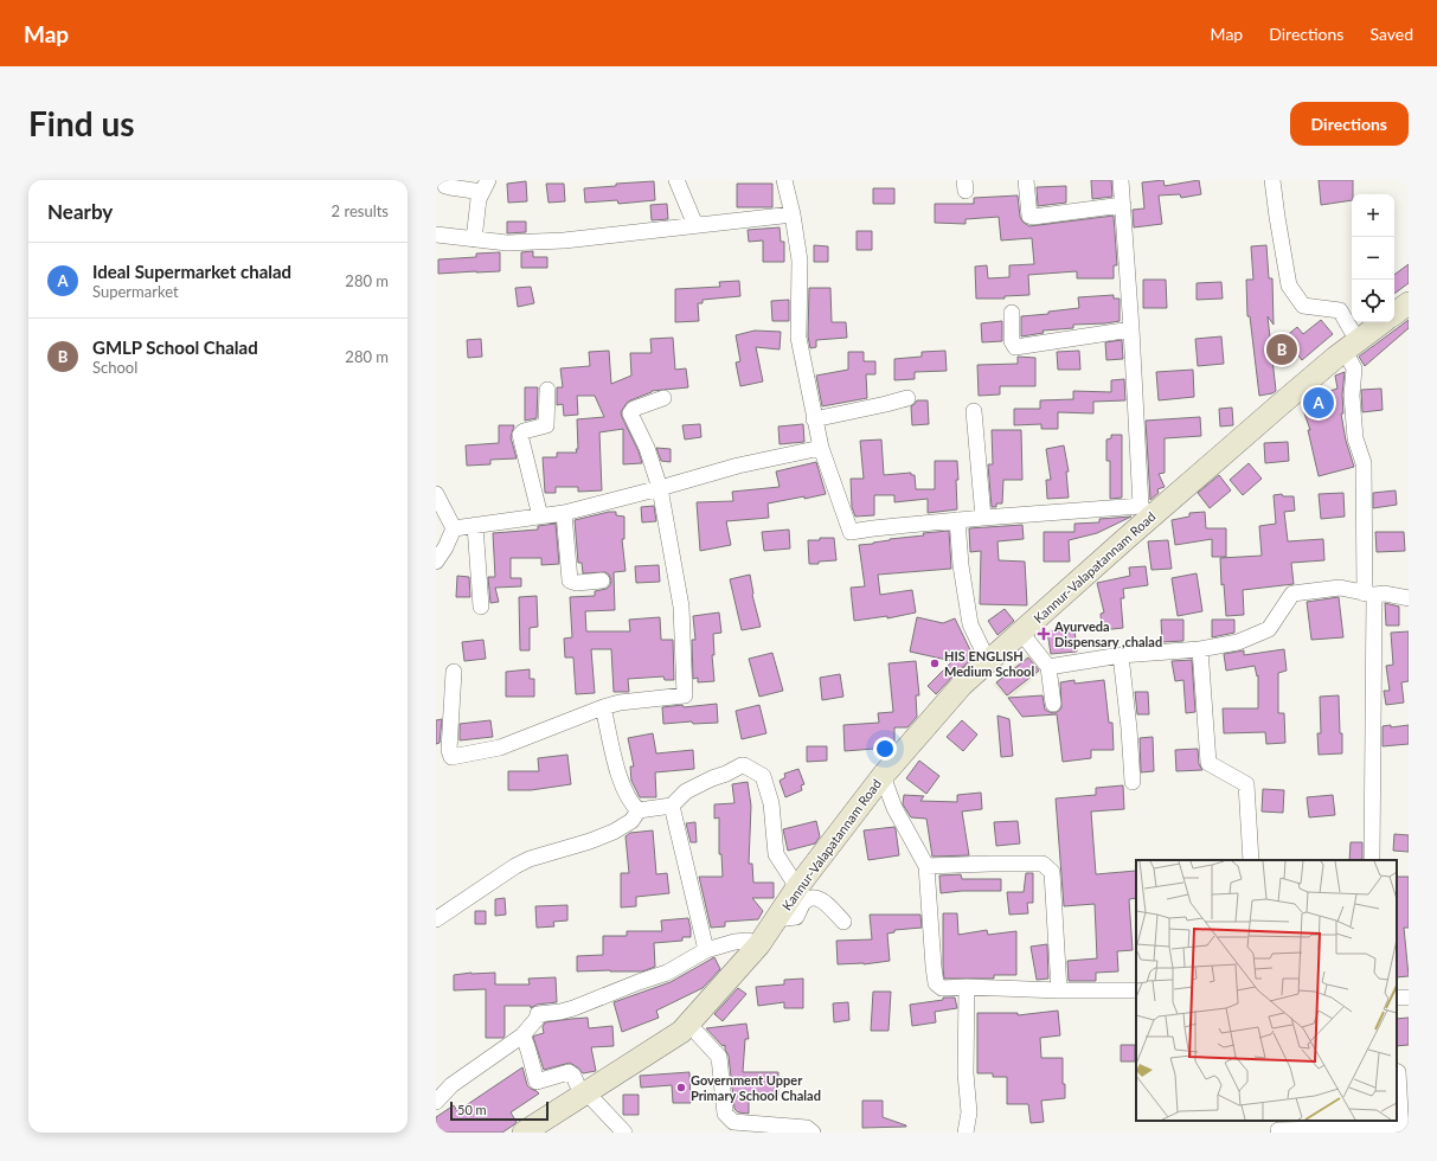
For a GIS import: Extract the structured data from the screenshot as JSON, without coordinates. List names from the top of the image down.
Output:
{
  "streets": {
    "main road": ["Kannur-Valapatannam Road"]
  },
  "places": {
    "health": ["Ayurveda Dispensary ,chalad"],
    "other": ["HIS ENGLISH Medium School", "Government Upper Primary School Chalad"]
  },
  "scale_bar": "50 m",
  "page": {
    "header": "Map",
    "nav": ["Map", "Directions", "Saved"],
    "buttons": "Directions",
    "title": "Find us",
    "heading": ["Nearby", "2 results"],
    "map_buttons": ["+", "−"],
    "list": [
      {
        "mark": "A",
        "name": "Ideal Supermarket chalad",
        "note": "Supermarket",
        "value": "280 m"
      },
      {
        "mark": "B",
        "name": "GMLP School Chalad",
        "note": "School",
        "value": "280 m"
      }
    ],
    "pins": ["B", "A"],
    "scale": "50 m"
  }
}
